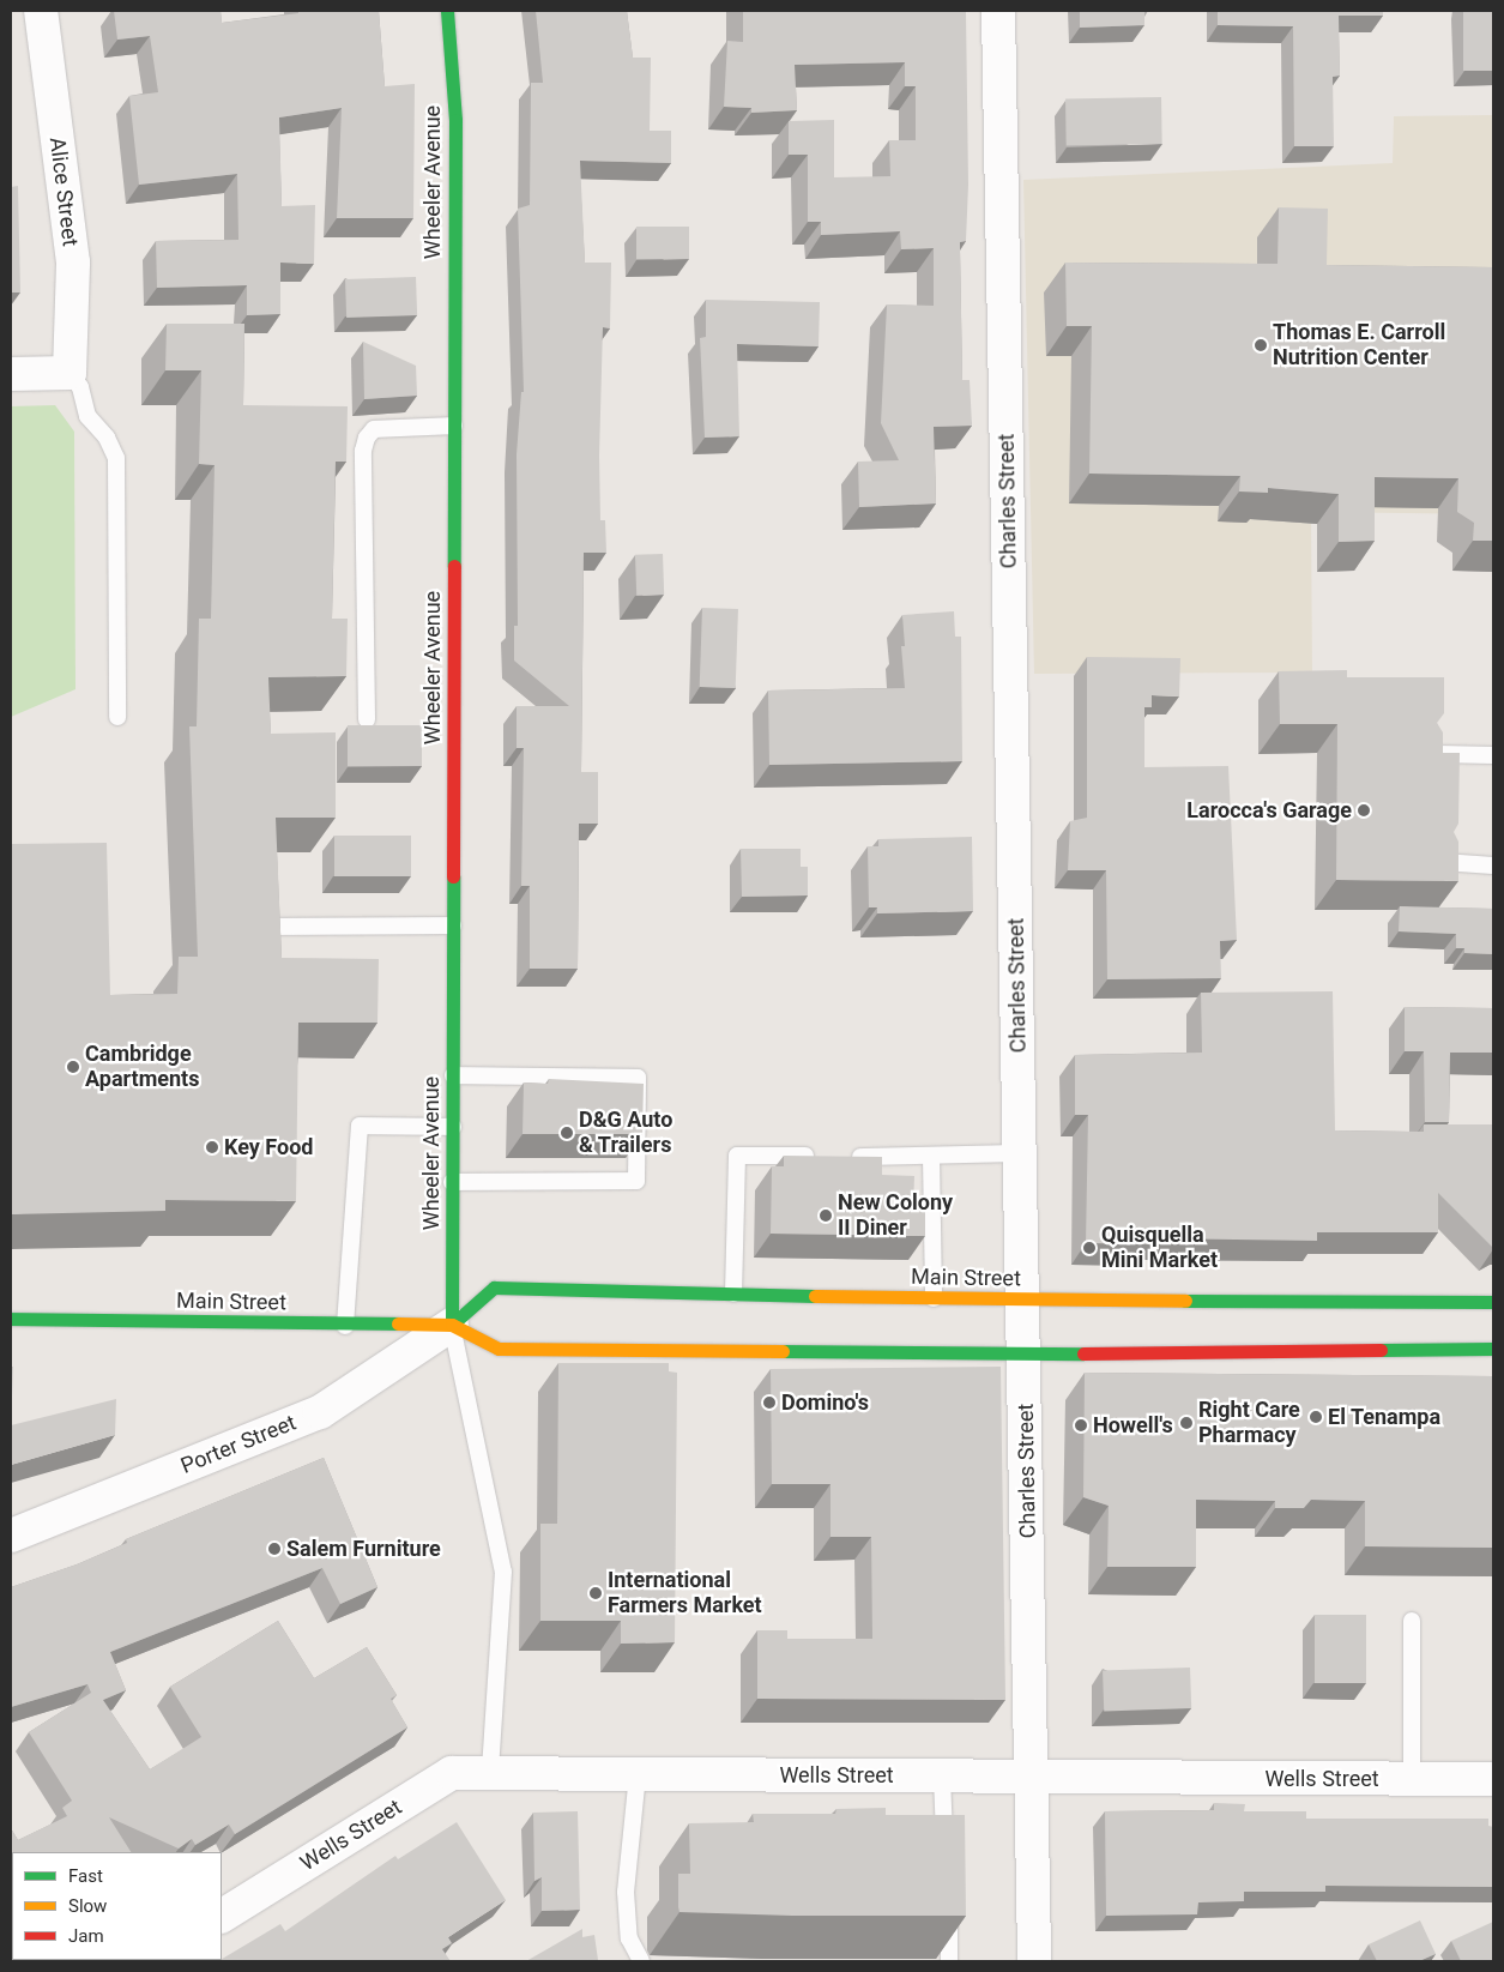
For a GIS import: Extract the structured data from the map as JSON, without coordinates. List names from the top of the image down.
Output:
{
  "streets": {
    "main road": ["Wheeler Avenue", "Main Street"],
    "street": [
      "Alice Street",
      "Charles Street",
      "Porter Street",
      "Wells Street"
    ]
  },
  "crossings": [
    ["Wheeler Avenue", "Main Street"],
    ["Wheeler Avenue", "Porter Street"],
    ["Charles Street", "Main Street"],
    ["Charles Street", "Wells Street"],
    ["Main Street", "Porter Street"]
  ],
  "places": [
    "Thomas E. Carroll Nutrition Center",
    "Larocca's Garage",
    "Cambridge Apartments",
    "D&G Auto & Trailers",
    "Key Food",
    "New Colony II Diner",
    "Quisquella Mini Market",
    "Domino's",
    "El Tenampa",
    "Right Care Pharmacy",
    "Howell's",
    "Salem Furniture",
    "International Farmers Market"
  ],
  "legend": ["Fast", "Slow", "Jam"]
}
